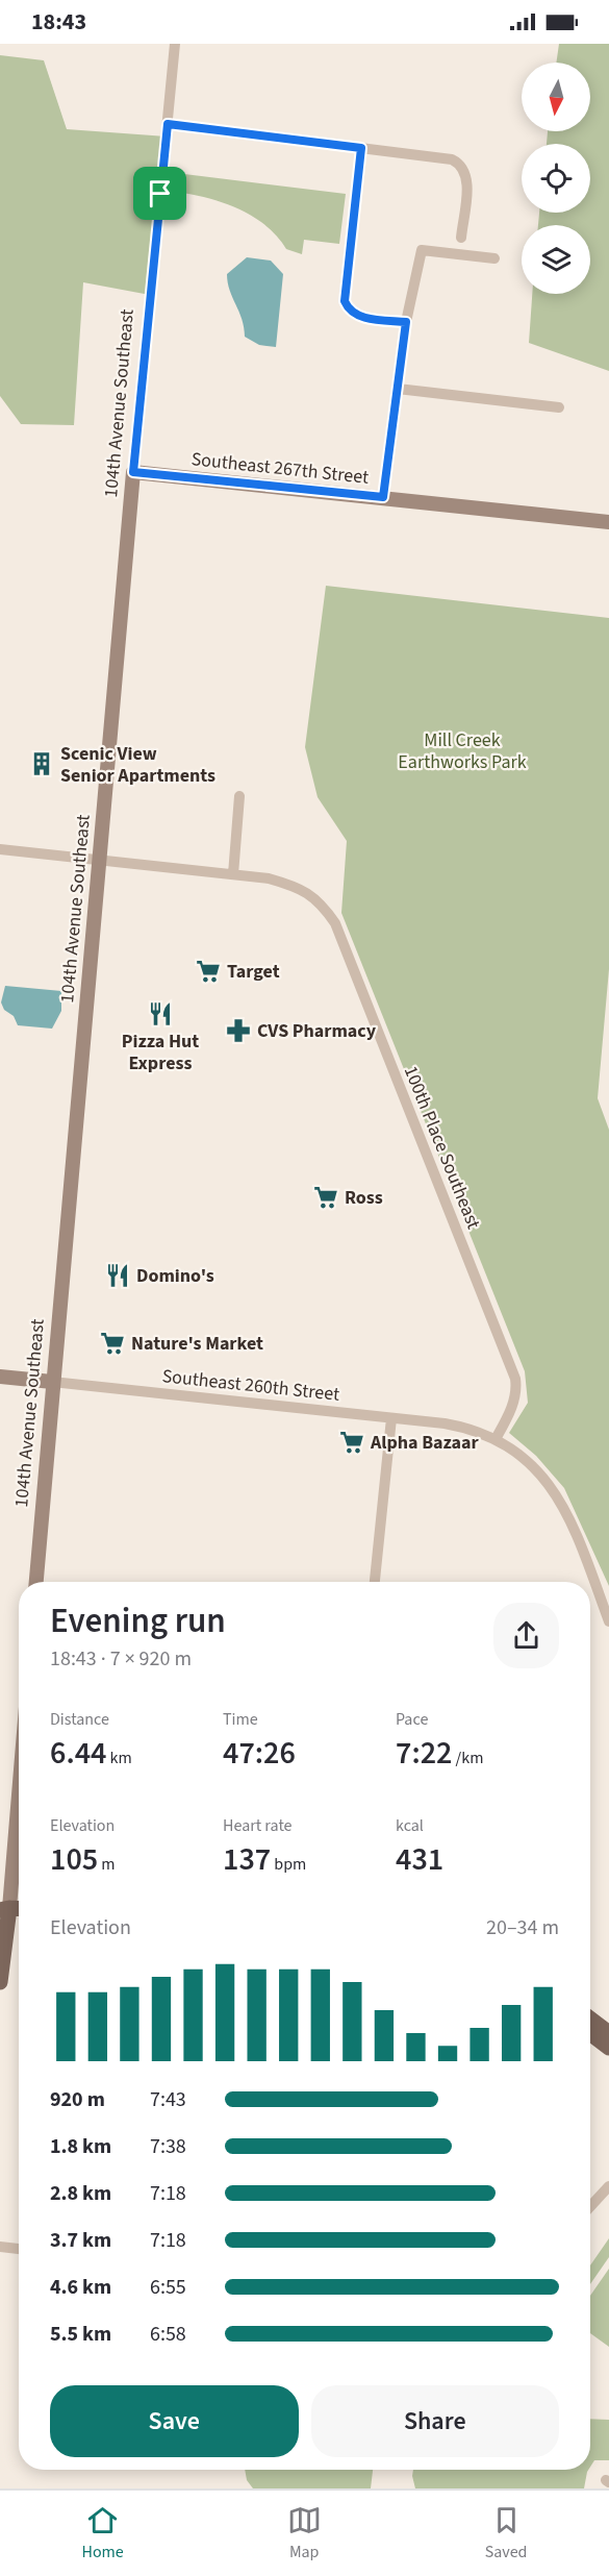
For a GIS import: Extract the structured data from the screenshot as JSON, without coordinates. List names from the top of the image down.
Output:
{
  "streets": {
    "street": [
      "104th Avenue Southeast",
      "Southeast 267th Street",
      "100th Place Southeast",
      "Southeast 260th Street"
    ]
  },
  "crossings": [
    ["104th Avenue Southeast", "Southeast 267th Street"],
    ["104th Avenue Southeast", "100th Place Southeast"],
    ["104th Avenue Southeast", "Southeast 260th Street"],
    ["100th Place Southeast", "Southeast 260th Street"]
  ],
  "parks": ["Mill Creek Earthworks Park"],
  "places": {
    "building": ["Scenic View Senior Apartments"],
    "supermarket": [
      "Target",
      "Ross",
      "Nature's Market",
      "Alpha Bazaar"
    ],
    "restaurant": ["Pizza Hut Express", "Domino's"],
    "pharmacy": ["CVS Pharmacy"]
  },
  "north": "bottom",
  "page": {
    "status": "18:43",
    "heading": ["Evening run", "18:43 · 7 × 920 m"],
    "stats": [
      ["Distance", "6.44 km"],
      ["Time", "47:26"],
      ["Pace", "7:22 /km"],
      ["Elevation", "105 m"],
      ["Heart rate", "137 bpm"],
      ["kcal", "431"]
    ],
    "chart": ["Elevation", "20–34 m"],
    "list": [
      {
        "name": "920 m",
        "note": "7:43"
      },
      {
        "name": "1.8 km",
        "note": "7:38"
      },
      {
        "name": "2.8 km",
        "note": "7:18"
      },
      {
        "name": "3.7 km",
        "note": "7:18"
      },
      {
        "name": "4.6 km",
        "note": "6:55"
      },
      {
        "name": "5.5 km",
        "note": "6:58"
      }
    ],
    "buttons": ["Save", "Share"],
    "tabs": ["Home", "Map", "Saved"]
  }
}
